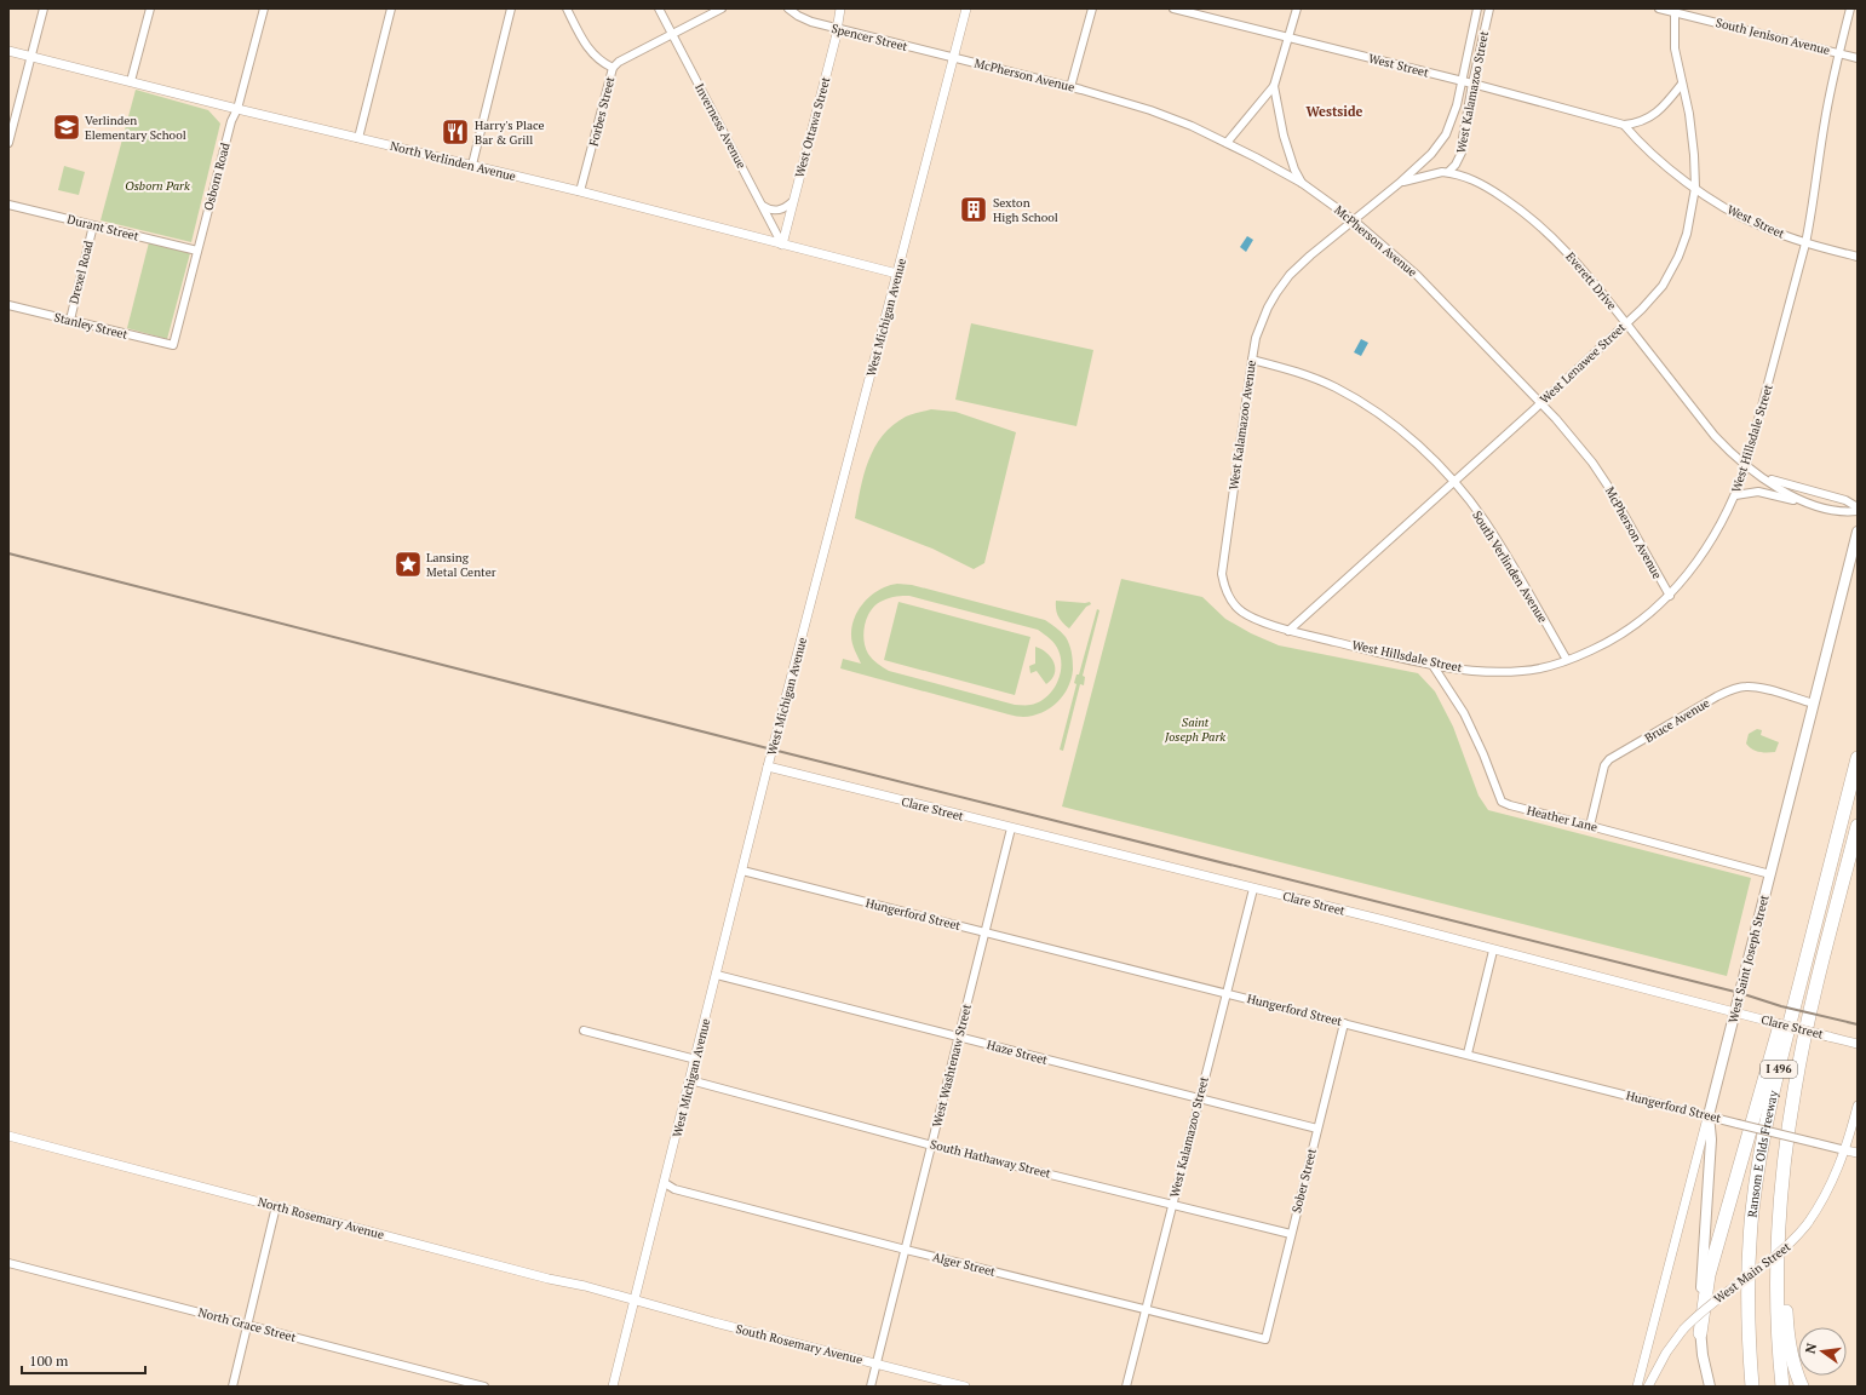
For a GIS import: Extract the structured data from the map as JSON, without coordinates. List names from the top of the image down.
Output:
{
  "streets": {
    "highway": ["I 496", "Ransom E Olds Freeway"],
    "main road": ["West Saint Joseph Street"],
    "street": [
      "South Jenison Avenue",
      "Spencer Street",
      "West Street",
      "McPherson Avenue",
      "West Kalamazoo Street",
      "Forbes Street",
      "Inverness Avenue",
      "West Ottawa Street",
      "North Verlinden Avenue",
      "Osborn Road",
      "Durant Street",
      "Drexel Road",
      "Everett Drive",
      "West Michigan Avenue",
      "Stanley Street",
      "West Lenawee Street",
      "West Kalamazoo Avenue",
      "West Hillsdale Street",
      "South Verlinden Avenue",
      "Bruce Avenue",
      "Clare Street",
      "Heather Lane",
      "Hungerford Street",
      "Haze Street",
      "West Washtenaw Street",
      "South Hathaway Street",
      "Sober Street",
      "North Rosemary Avenue",
      "Alger Street",
      "West Main Street",
      "North Grace Street",
      "South Rosemary Avenue"
    ]
  },
  "crossings": [
    ["South Jenison Avenue", "West Lenawee Street"],
    ["South Jenison Avenue", "West Hillsdale Street"],
    ["Spencer Street", "McPherson Avenue"],
    ["Spencer Street", "West Ottawa Street"],
    ["Spencer Street", "West Michigan Avenue"],
    ["West Street", "West Kalamazoo Street"],
    ["West Street", "West Lenawee Street"],
    ["West Street", "West Hillsdale Street"],
    ["McPherson Avenue", "West Kalamazoo Street"],
    ["McPherson Avenue", "West Michigan Avenue"],
    ["McPherson Avenue", "West Lenawee Street"],
    ["McPherson Avenue", "West Kalamazoo Avenue"],
    ["McPherson Avenue", "West Hillsdale Street"],
    ["West Kalamazoo Street", "Everett Drive"],
    ["West Kalamazoo Street", "West Kalamazoo Avenue"],
    ["West Kalamazoo Street", "Clare Street"],
    ["West Kalamazoo Street", "Hungerford Street"],
    ["West Kalamazoo Street", "Haze Street"],
    ["West Kalamazoo Street", "South Hathaway Street"],
    ["West Kalamazoo Street", "Alger Street"],
    ["Forbes Street", "Inverness Avenue"],
    ["Forbes Street", "North Verlinden Avenue"],
    ["Inverness Avenue", "West Ottawa Street"],
    ["Inverness Avenue", "North Verlinden Avenue"],
    ["West Ottawa Street", "North Verlinden Avenue"],
    ["North Verlinden Avenue", "Osborn Road"],
    ["North Verlinden Avenue", "West Michigan Avenue"],
    ["Osborn Road", "Durant Street"],
    ["Osborn Road", "Stanley Street"],
    ["Durant Street", "Drexel Road"],
    ["Drexel Road", "Stanley Street"],
    ["Everett Drive", "West Lenawee Street"],
    ["Everett Drive", "West Hillsdale Street"],
    ["West Michigan Avenue", "Clare Street"],
    ["West Michigan Avenue", "Hungerford Street"],
    ["West Michigan Avenue", "Haze Street"],
    ["West Michigan Avenue", "South Hathaway Street"],
    ["West Michigan Avenue", "North Rosemary Avenue"],
    ["West Michigan Avenue", "Alger Street"],
    ["West Michigan Avenue", "South Rosemary Avenue"],
    ["West Lenawee Street", "West Kalamazoo Avenue"],
    ["West Lenawee Street", "West Hillsdale Street"],
    ["West Lenawee Street", "South Verlinden Avenue"],
    ["West Kalamazoo Avenue", "West Hillsdale Street"],
    ["West Kalamazoo Avenue", "South Verlinden Avenue"],
    ["West Hillsdale Street", "South Verlinden Avenue"],
    ["West Hillsdale Street", "Heather Lane"],
    ["Bruce Avenue", "Heather Lane"],
    ["Bruce Avenue", "West Saint Joseph Street"],
    ["Clare Street", "West Saint Joseph Street"],
    ["Clare Street", "West Washtenaw Street"],
    ["Heather Lane", "West Saint Joseph Street"],
    ["Hungerford Street", "West Saint Joseph Street"],
    ["Hungerford Street", "West Washtenaw Street"],
    ["Hungerford Street", "Sober Street"],
    ["Hungerford Street", "West Main Street"],
    ["Haze Street", "West Washtenaw Street"],
    ["Haze Street", "Sober Street"],
    ["West Washtenaw Street", "South Hathaway Street"],
    ["West Washtenaw Street", "Alger Street"],
    ["West Washtenaw Street", "South Rosemary Avenue"],
    ["South Hathaway Street", "Sober Street"],
    ["Sober Street", "Alger Street"],
    ["North Rosemary Avenue", "South Rosemary Avenue"]
  ],
  "districts": ["Westside"],
  "parks": ["Osborn Park", "Saint Joseph Park"],
  "places": {
    "school or university": ["Verlinden Elementary School"],
    "restaurant": ["Harry's Place Bar & Grill"],
    "building": ["Sexton High School"],
    "place": ["Lansing Metal Center"]
  },
  "scale_bar": "100 m",
  "north": "left"
}
